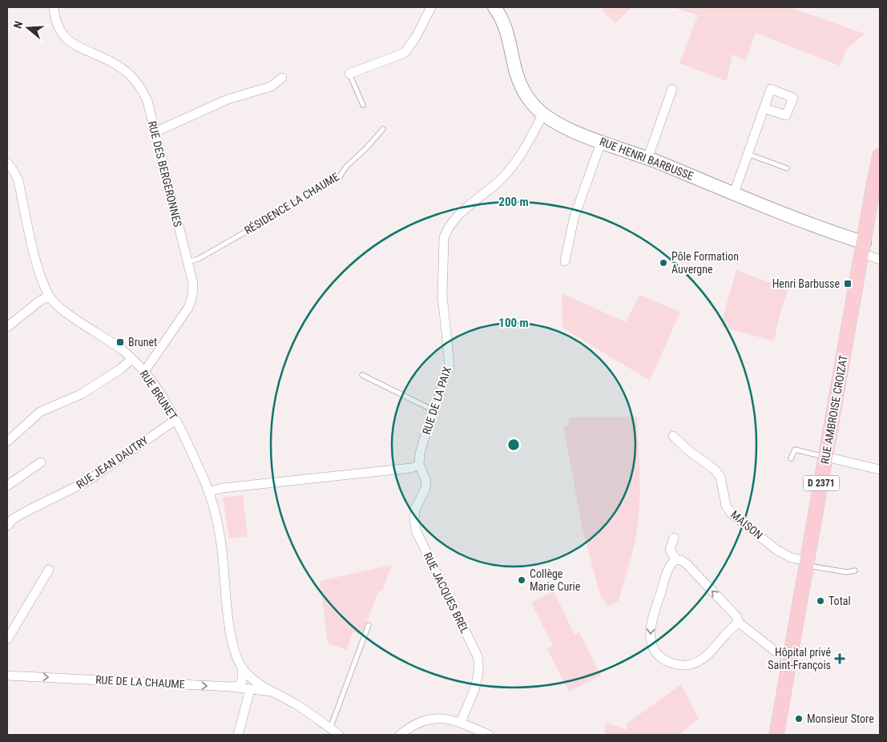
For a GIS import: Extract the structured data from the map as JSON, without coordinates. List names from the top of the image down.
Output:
{
  "streets": {
    "main road": ["RUE AMBROISE CROIZAT", "D 2371"],
    "street": [
      "RUE HENRI BARBUSSE",
      "RUE DES BERGERONNES",
      "RUE BRUNET",
      "RUE DE LA PAIX",
      "RUE JEAN DAUTRY",
      "MAISON",
      "RUE JACQUES BREL",
      "RUE DE LA CHAUME"
    ],
    "lane": ["RÉSIDENCE LA CHAUME"]
  },
  "crossings": [
    ["RUE HENRI BARBUSSE", "RUE DE LA PAIX"],
    ["RUE HENRI BARBUSSE", "RUE AMBROISE CROIZAT"],
    ["RUE DES BERGERONNES", "RÉSIDENCE LA CHAUME"],
    ["RUE DES BERGERONNES", "RUE BRUNET"],
    ["RUE BRUNET", "RUE JEAN DAUTRY"],
    ["RUE BRUNET", "RUE DE LA CHAUME"],
    ["RUE DE LA PAIX", "RUE JACQUES BREL"],
    ["RUE AMBROISE CROIZAT", "MAISON"]
  ],
  "one_way": ["RUE DE LA CHAUME"],
  "places": {
    "other": [
      "Pôle Formation Auvergne",
      "Collège Marie Curie",
      "Total",
      "Monsieur Store"
    ],
    "transit": ["Henri Barbusse", "Brunet"],
    "health": ["Hôpital privé Saint-François"]
  },
  "north": "left",
  "rings": ["200 m", "100 m"]
}
